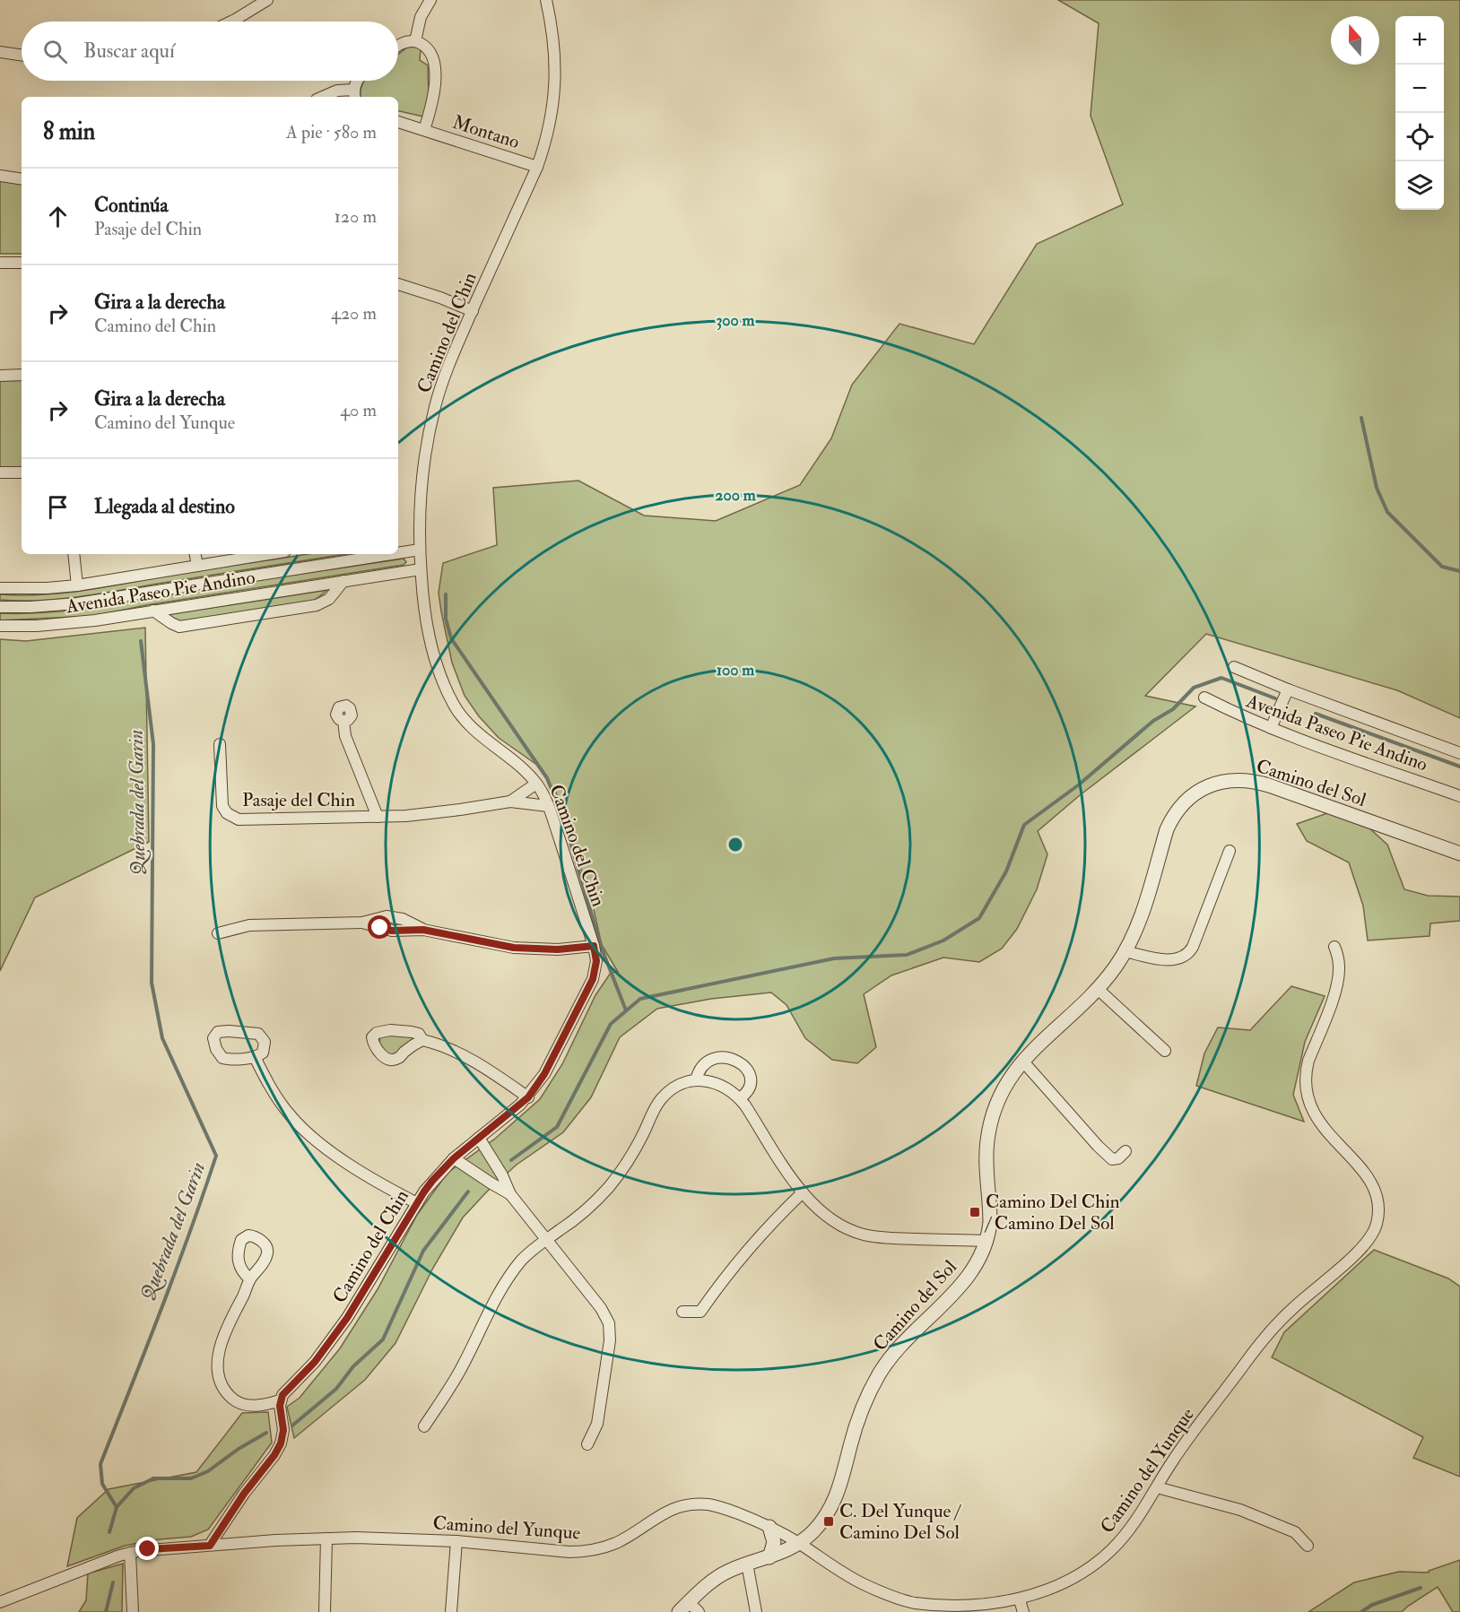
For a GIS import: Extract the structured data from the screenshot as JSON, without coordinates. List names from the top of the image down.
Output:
{
  "streets": {
    "street": [
      "Montano",
      "Camino del Chin",
      "Avenida Paseo Pie Andino",
      "Camino del Sol",
      "Pasaje del Chin",
      "Camino del Yunque"
    ]
  },
  "crossings": [
    ["Montano", "Camino del Chin"],
    ["Camino del Chin", "Avenida Paseo Pie Andino"],
    ["Camino del Chin", "Pasaje del Chin"],
    ["Camino del Sol", "Camino del Yunque"]
  ],
  "water": ["Quebrada del Garin"],
  "places": {
    "transit": ["Camino Del Chin / Camino Del Sol", "C. Del Yunque / Camino Del Sol"]
  },
  "north": "top",
  "page": {
    "map_buttons": ["+", "−"],
    "search": "Buscar aquí",
    "heading": ["8 min", "A pie · 580 m"],
    "list": [
      ["Continúa", "Pasaje del Chin", "120 m"],
      ["Gira a la derecha", "Camino del Chin", "420 m"],
      ["Gira a la derecha", "Camino del Yunque", "40 m"],
      "Llegada al destino"
    ]
  },
  "rings": ["300 m", "200 m", "100 m"]
}
